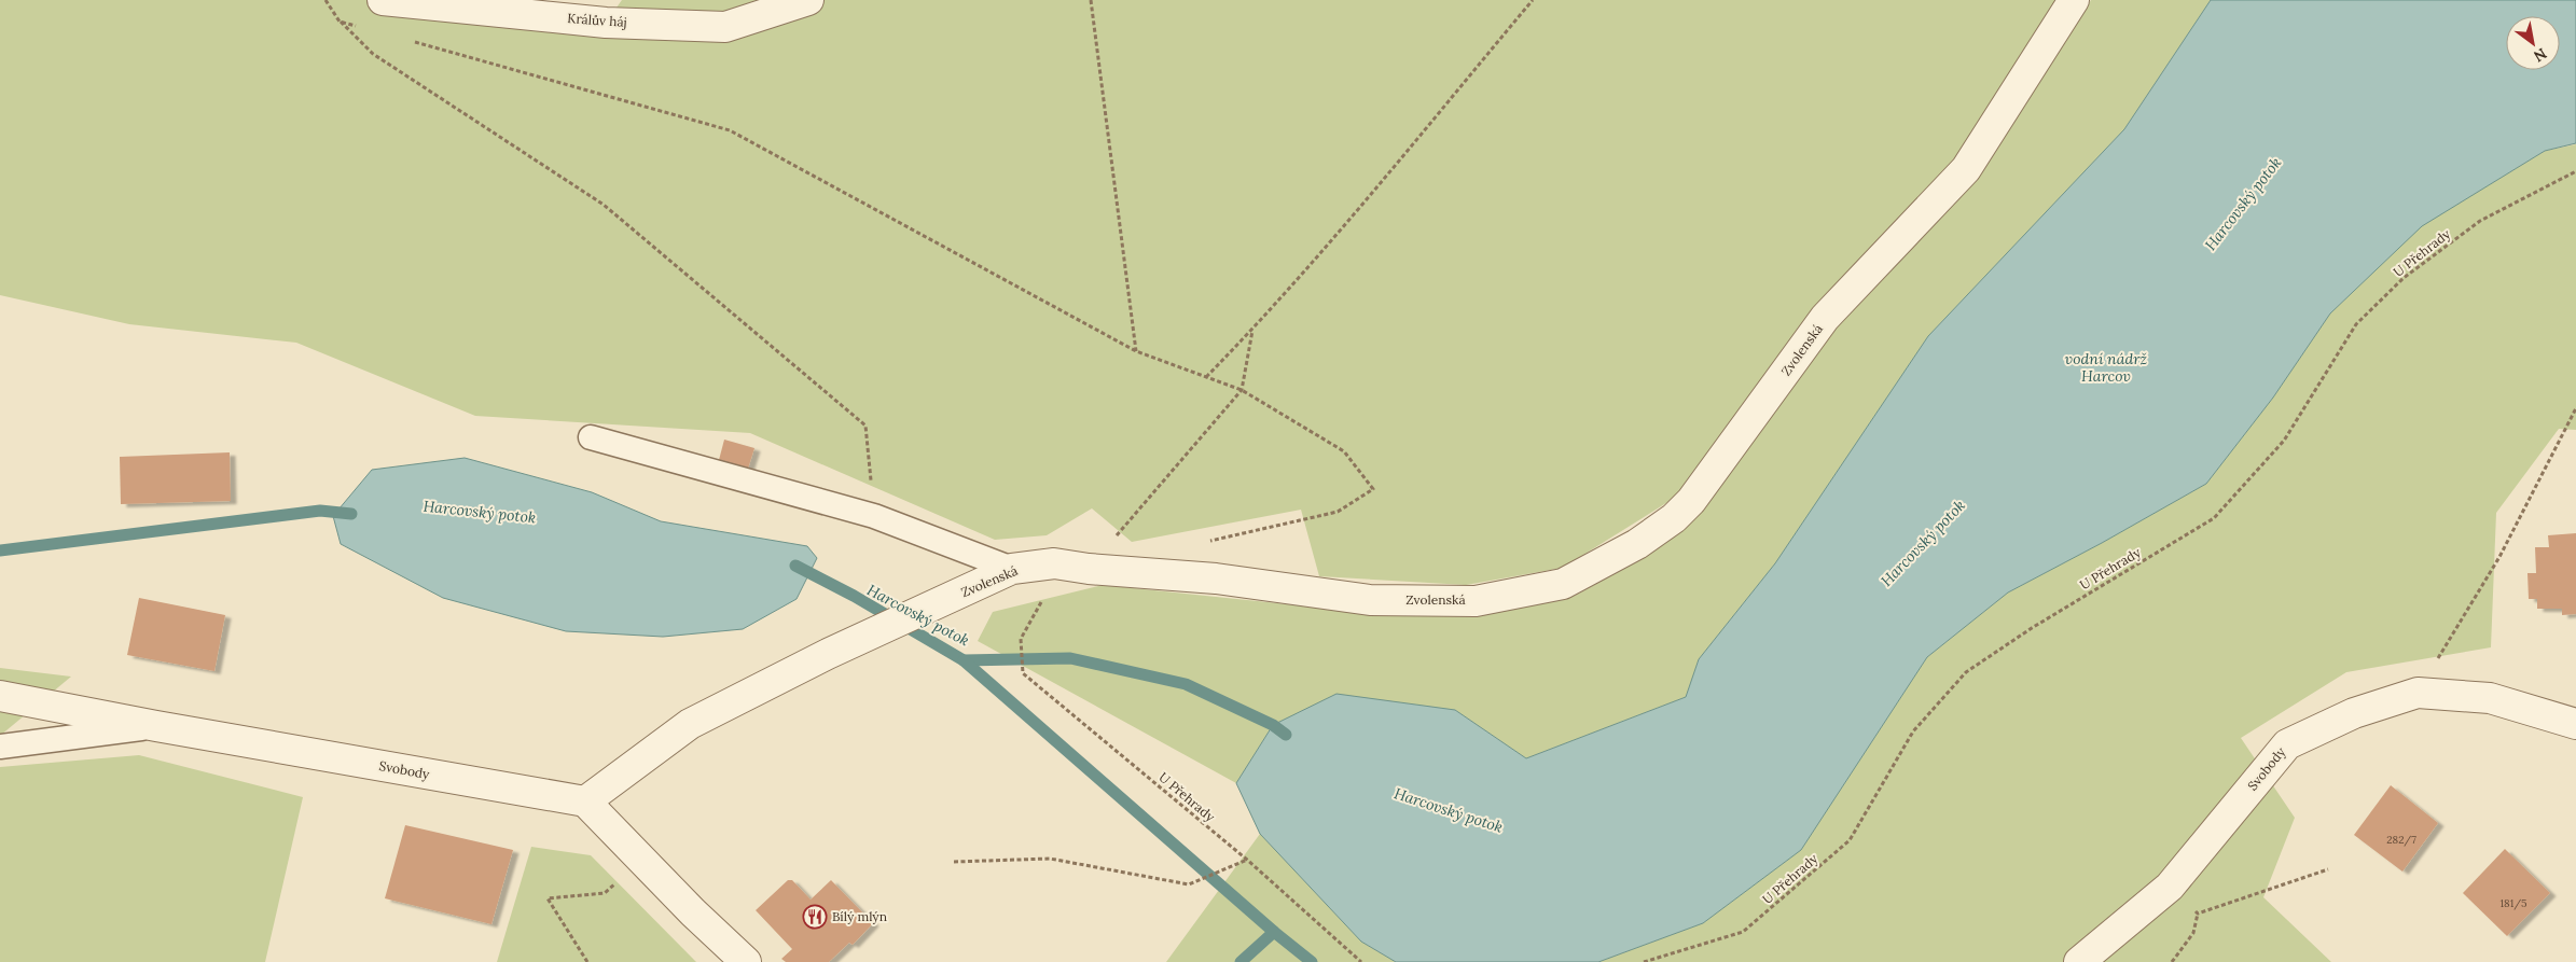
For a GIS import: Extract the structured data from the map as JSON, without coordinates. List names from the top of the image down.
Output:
{
  "streets": {
    "street": ["Králův háj", "Zvolenská", "Svobody"],
    "path": ["U Přehrady"]
  },
  "crossings": [
    ["Zvolenská", "Svobody"]
  ],
  "water": ["Harcovský potok", "vodní nádrž Harcov"],
  "places": {
    "restaurant": ["Bílý mlýn"]
  },
  "house_numbers": ["282/7", "181/5"],
  "north": "bottom right"
}
